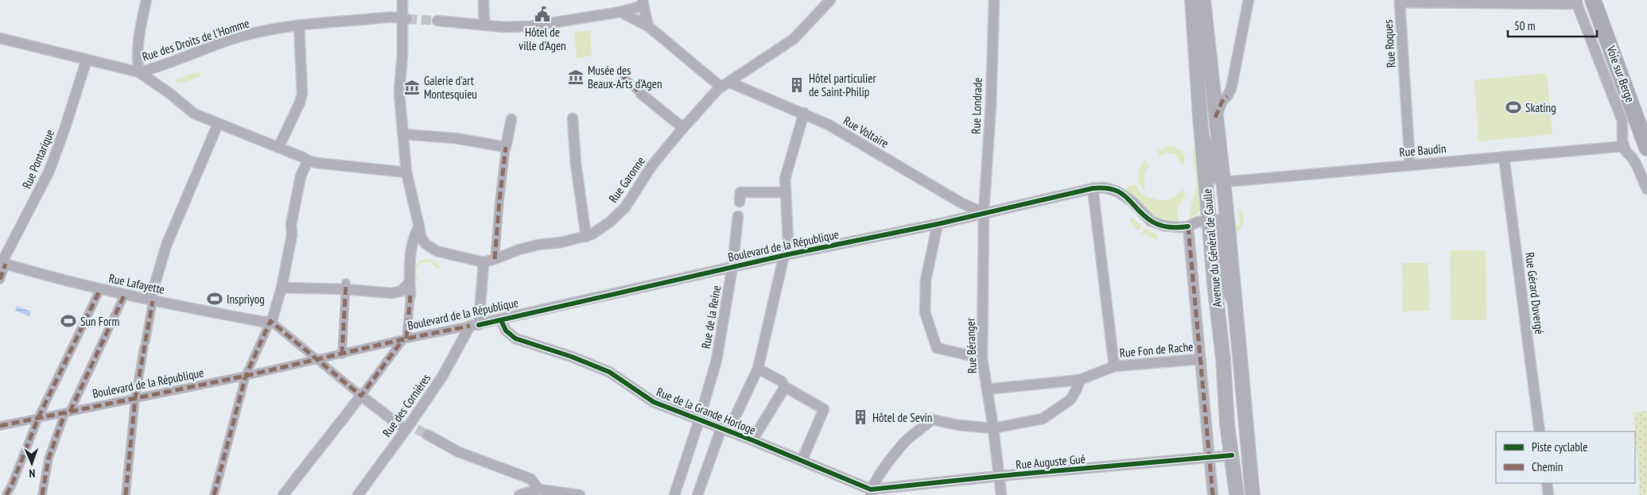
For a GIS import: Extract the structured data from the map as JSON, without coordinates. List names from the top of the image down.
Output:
{
  "streets": {
    "main road": ["Voie sur Berge", "Avenue du Général de Gaulle"],
    "street": [
      "Rue des Droits de l'Homme",
      "Rue Roques",
      "Rue Londrade",
      "Rue Voltaire",
      "Rue Baudin",
      "Rue Pontarique",
      "Rue Garonne",
      "Boulevard de la République",
      "Rue Lafayette",
      "Rue Gérard Duvergé",
      "Rue de la Reine",
      "Rue Béranger",
      "Rue Fon de Rache",
      "Rue des Cornières",
      "Rue de la Grande Horloge",
      "Rue Auguste Gué"
    ]
  },
  "crossings": [
    ["Rue Roques", "Rue Baudin"],
    ["Rue Londrade", "Rue Voltaire"],
    ["Rue Londrade", "Boulevard de la République"],
    ["Rue Londrade", "Rue Béranger"],
    ["Rue Voltaire", "Boulevard de la République"],
    ["Rue Voltaire", "Rue Béranger"],
    ["Rue Baudin", "Avenue du Général de Gaulle"],
    ["Rue Baudin", "Rue Gérard Duvergé"],
    ["Rue Pontarique", "Rue Lafayette"],
    ["Boulevard de la République", "Avenue du Général de Gaulle"],
    ["Boulevard de la République", "Rue de la Reine"],
    ["Boulevard de la République", "Rue Béranger"],
    ["Boulevard de la République", "Rue des Cornières"],
    ["Boulevard de la République", "Rue de la Grande Horloge"],
    ["Avenue du Général de Gaulle", "Rue Fon de Rache"],
    ["Avenue du Général de Gaulle", "Rue Auguste Gué"],
    ["Rue de la Reine", "Rue de la Grande Horloge"],
    ["Rue Béranger", "Rue Fon de Rache"],
    ["Rue Béranger", "Rue Auguste Gué"],
    ["Rue de la Grande Horloge", "Rue Auguste Gué"]
  ],
  "places": {
    "public building": ["Hôtel de ville d'Agen"],
    "museum": ["Musée des Beaux-Arts d'Agen", "Galerie d'art Montesquieu"],
    "building": ["Hôtel particulier de Saint-Philip", "Hôtel de Sevin"],
    "sports": ["Skating", "Inspriyog", "Sun Form"]
  },
  "legend": ["Piste cyclable", "Chemin"],
  "scale_bar": "50 m",
  "north": "bottom"
}
